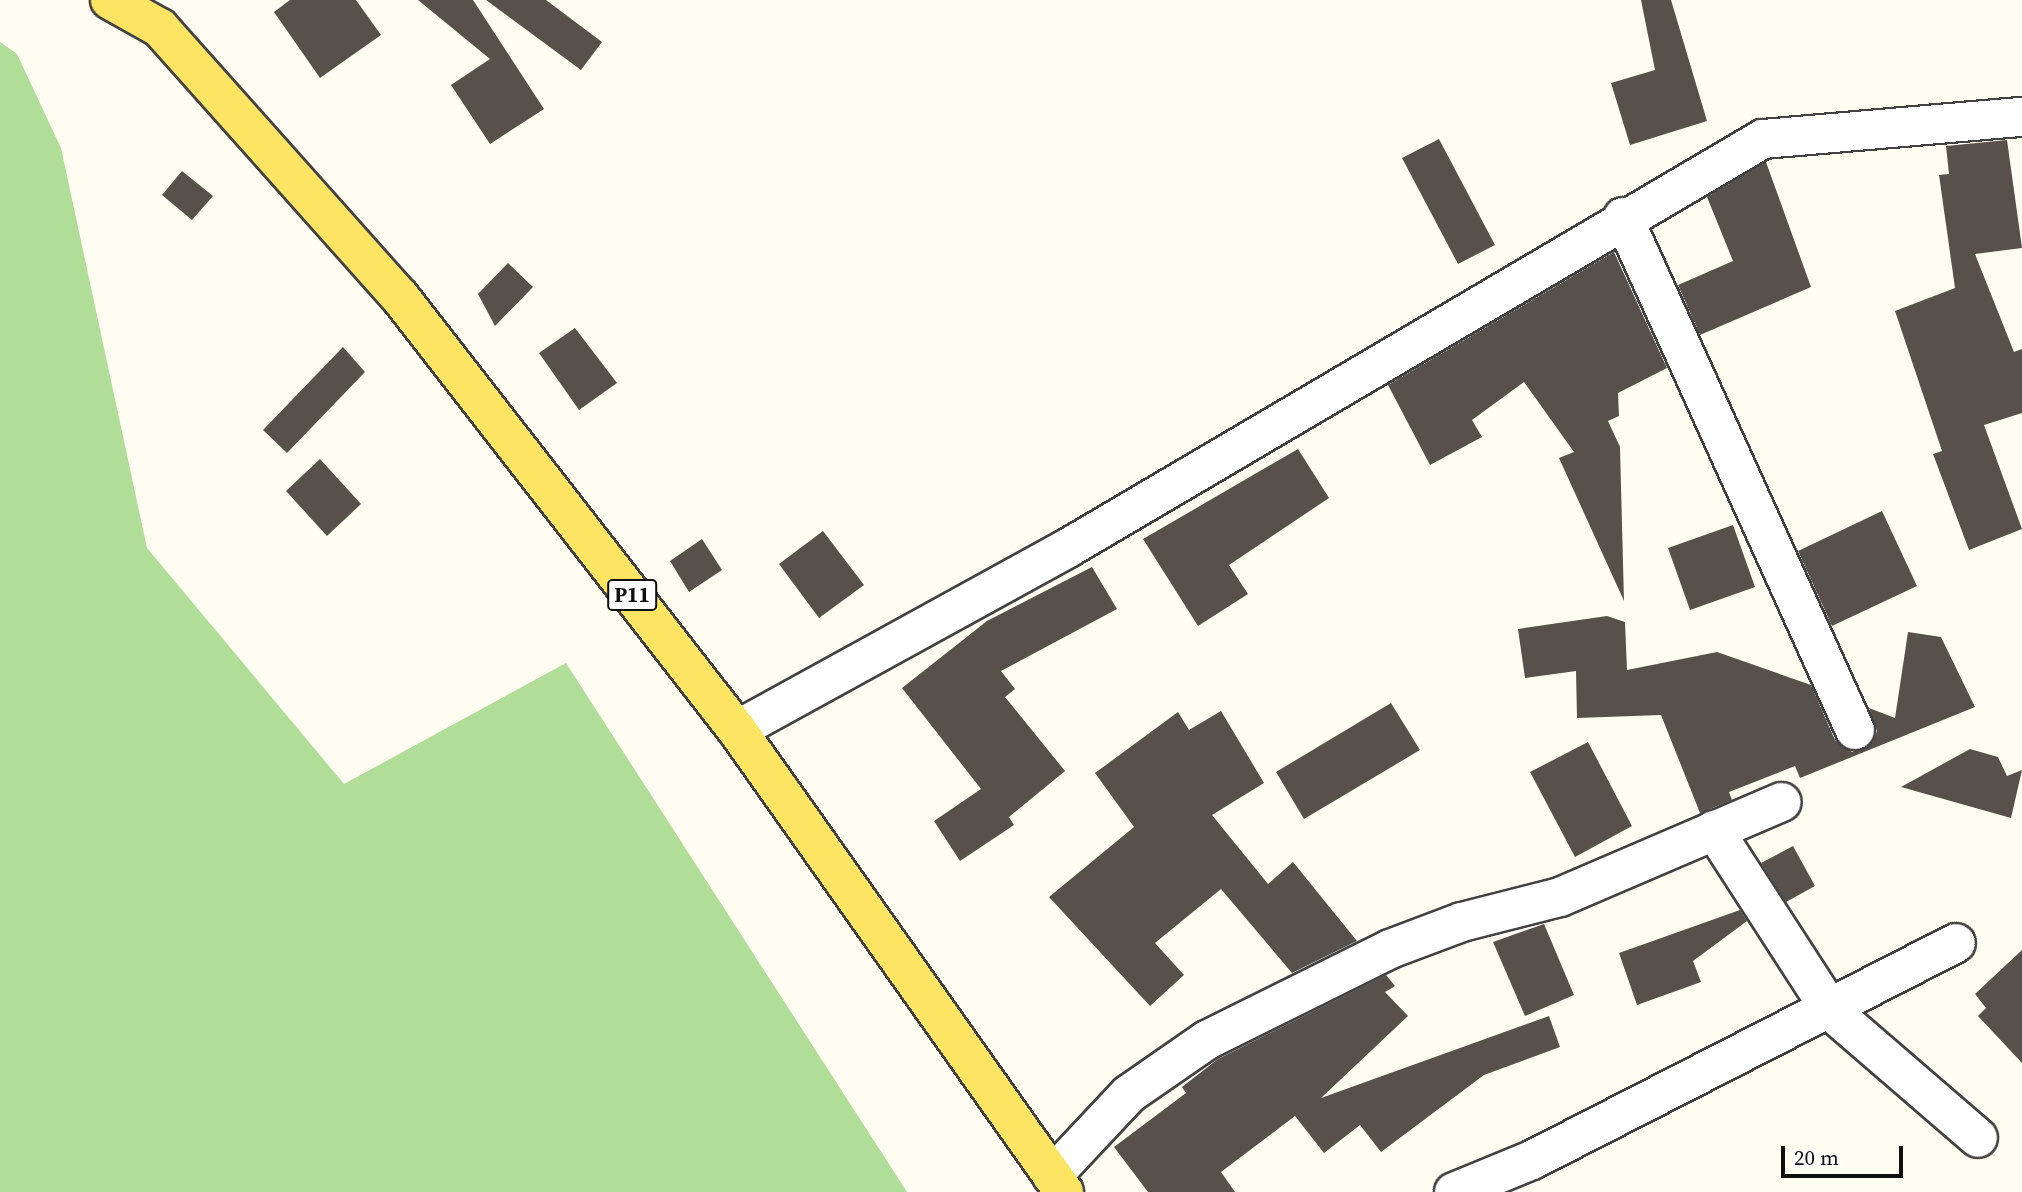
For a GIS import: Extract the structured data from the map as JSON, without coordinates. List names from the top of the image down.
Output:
{
  "streets": {
    "main road": ["P11"]
  },
  "scale_bar": "20 m"
}
